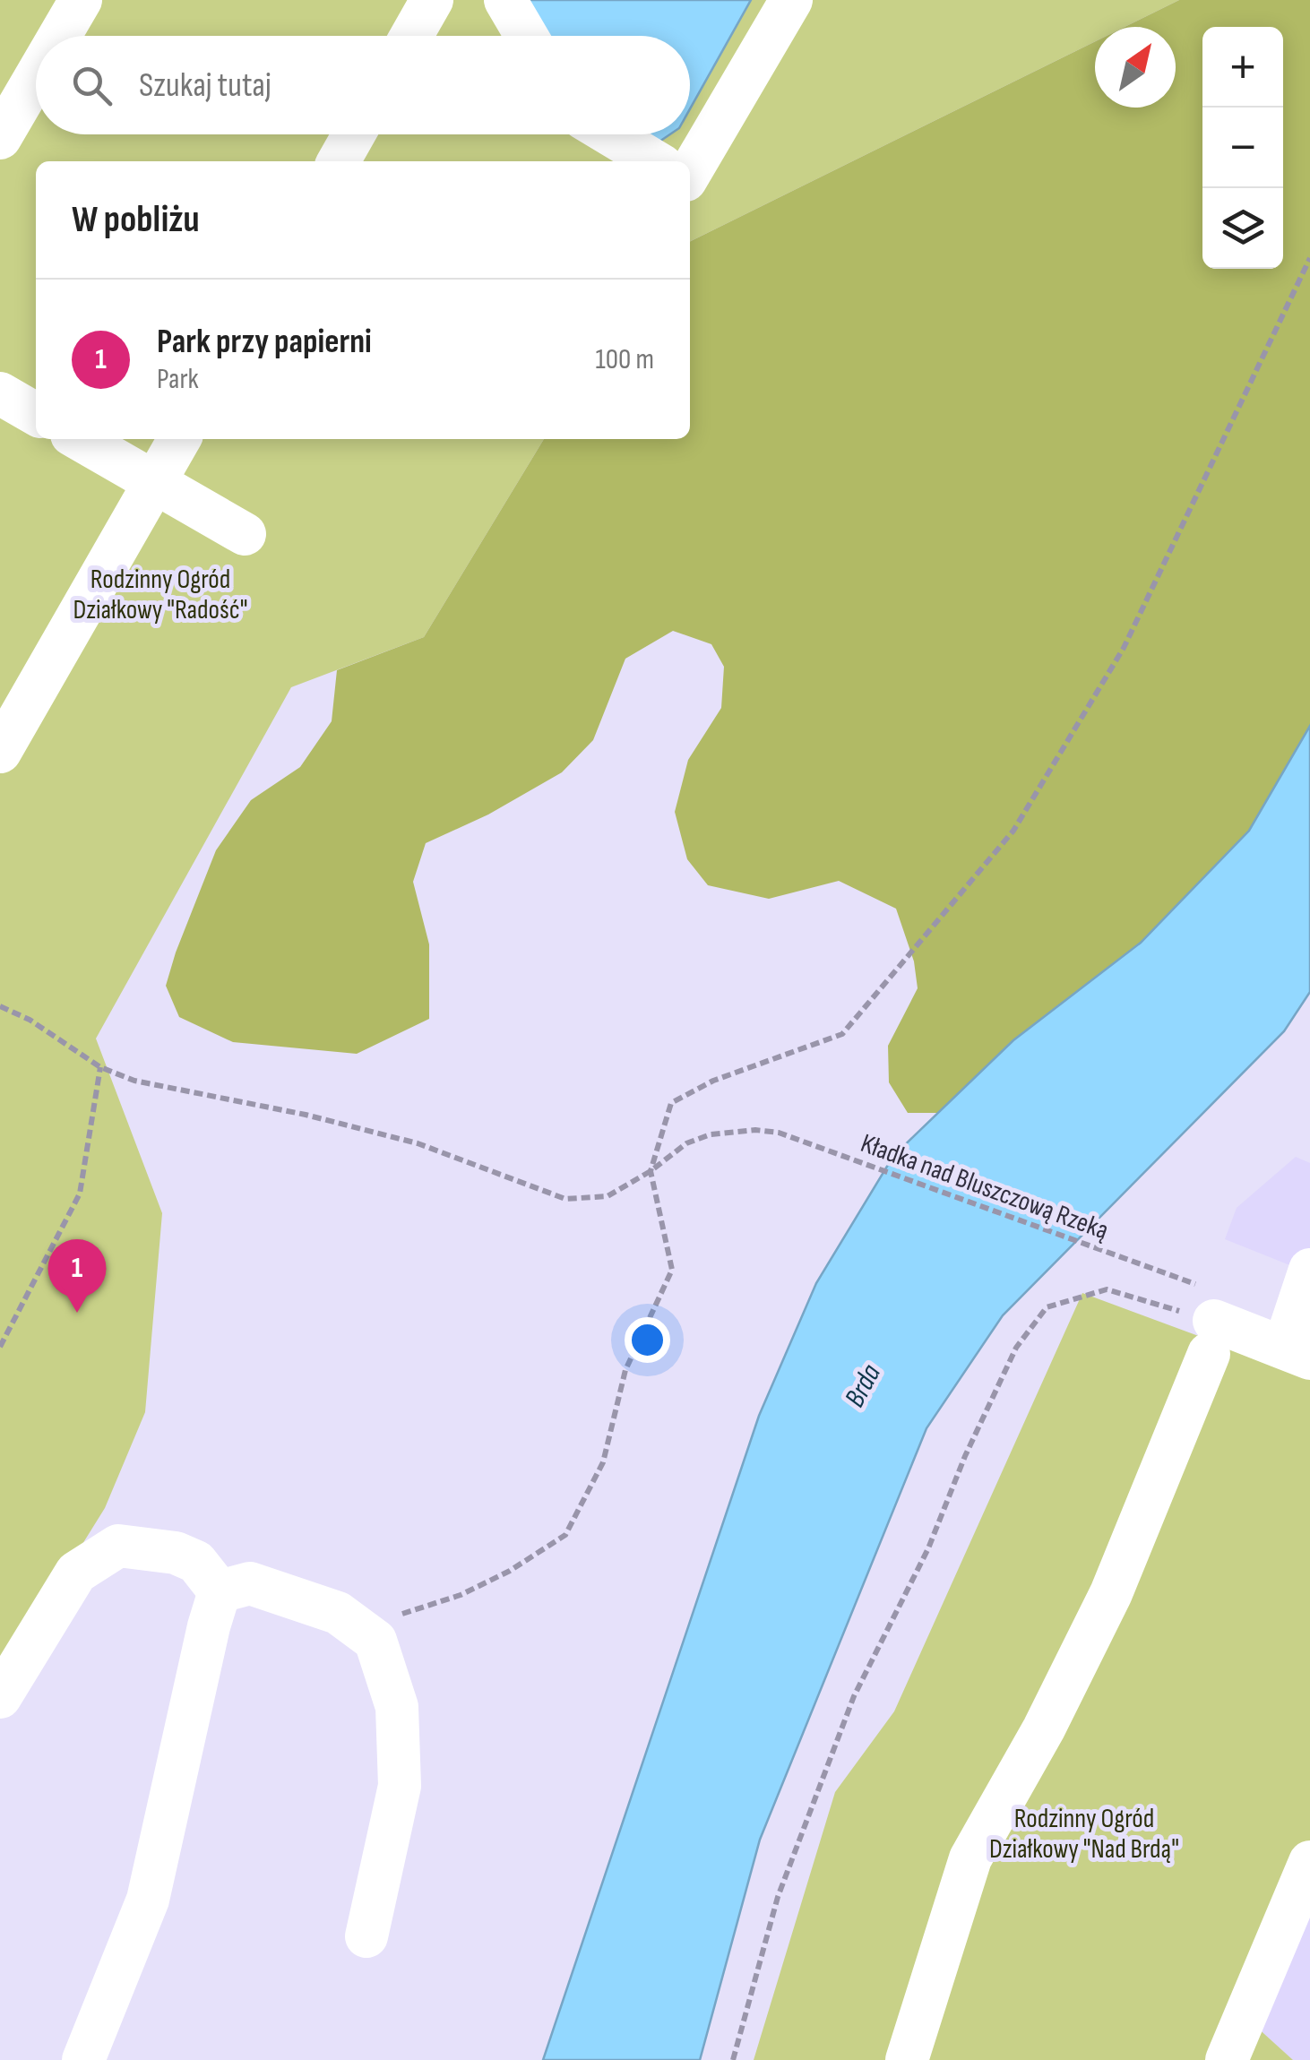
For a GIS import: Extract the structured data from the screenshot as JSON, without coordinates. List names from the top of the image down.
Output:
{
  "streets": {
    "path": ["Kładka nad Bluszczową Rzeką"]
  },
  "water": ["Brda"],
  "parks": ["Rodzinny Ogród Działkowy \"Radość\"", "Rodzinny Ogród Działkowy \"Nad Brdą\""],
  "north": "top right",
  "page": {
    "map_buttons": ["+", "−"],
    "search": "Szukaj tutaj",
    "heading": "W pobliżu",
    "list": [
      {
        "mark": "1",
        "name": "Park przy papierni",
        "note": "Park",
        "value": "100 m"
      }
    ],
    "pins": "1"
  }
}
